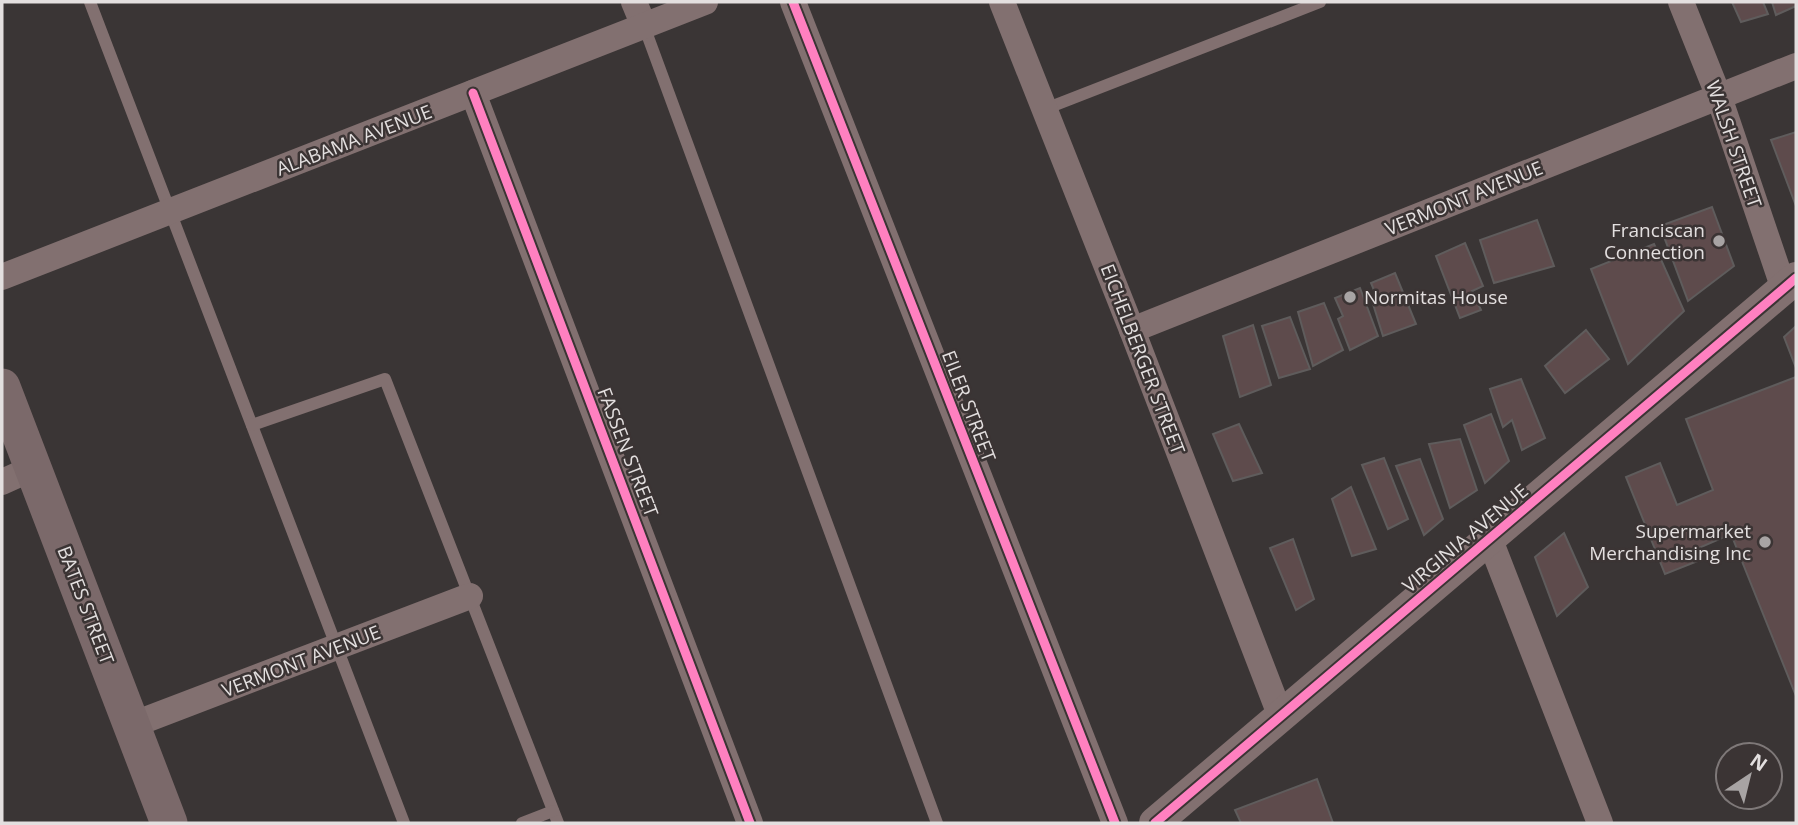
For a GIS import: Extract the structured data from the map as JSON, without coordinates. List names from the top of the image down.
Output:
{
  "streets": {
    "main road": ["BATES STREET"],
    "street": [
      "ALABAMA AVENUE",
      "WALSH STREET",
      "VERMONT AVENUE",
      "EICHELBERGER STREET",
      "EILER STREET",
      "FASSEN STREET",
      "VIRGINIA AVENUE"
    ]
  },
  "crossings": [
    ["ALABAMA AVENUE", "FASSEN STREET"],
    ["WALSH STREET", "VERMONT AVENUE"],
    ["WALSH STREET", "VIRGINIA AVENUE"],
    ["VERMONT AVENUE", "EICHELBERGER STREET"],
    ["VERMONT AVENUE", "BATES STREET"],
    ["EICHELBERGER STREET", "VIRGINIA AVENUE"]
  ],
  "places": ["Franciscan Connection", "Normitas House", "Supermarket Merchandising Inc"],
  "north": "top right"
}
